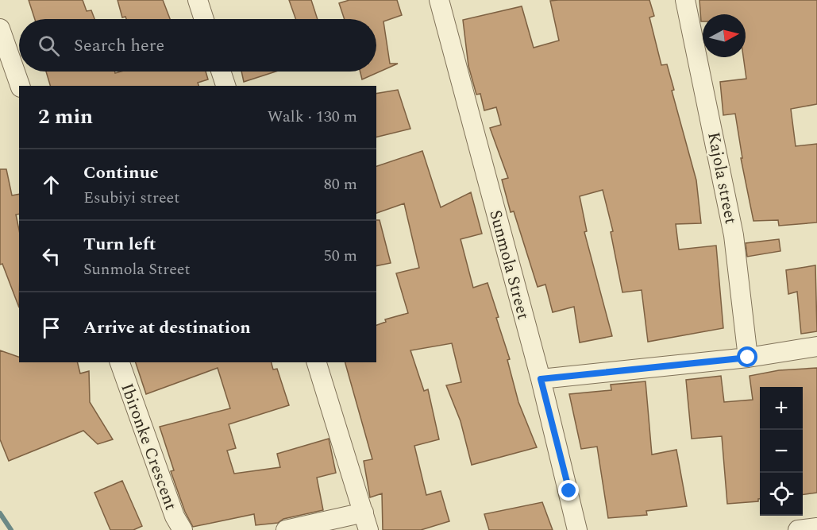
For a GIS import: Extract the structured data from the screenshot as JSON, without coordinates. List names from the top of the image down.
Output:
{
  "streets": {
    "street": ["Kajola street", "Sunmola Street", "Ibironke Crescent"]
  },
  "north": "right",
  "page": {
    "search": "Search here",
    "heading": ["2 min", "Walk · 130 m"],
    "list": [
      ["Continue", "Esubiyi street", "80 m"],
      ["Turn left", "Sunmola Street", "50 m"],
      "Arrive at destination"
    ],
    "map_buttons": ["+", "−"]
  }
}
